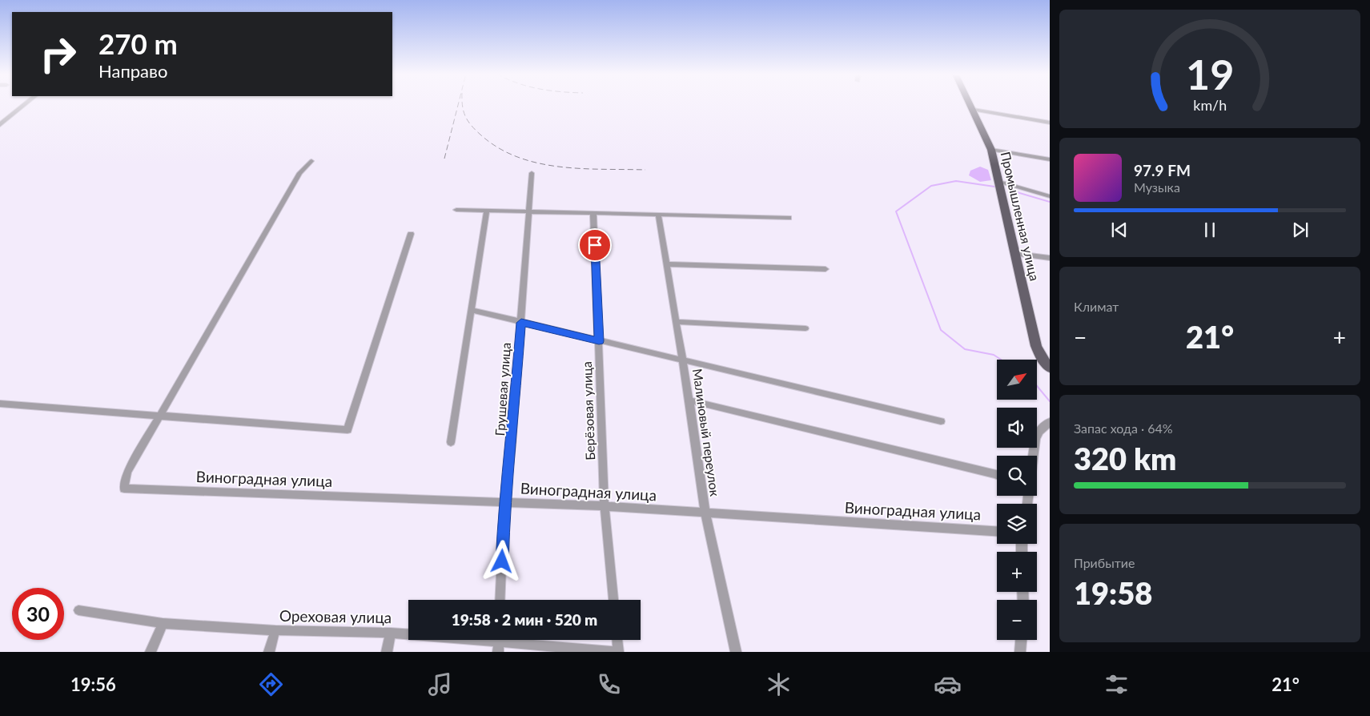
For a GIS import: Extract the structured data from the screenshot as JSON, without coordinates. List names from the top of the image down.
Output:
{
  "streets": {
    "main road": ["Промышленная улица"],
    "street": [
      "Грушевая улица",
      "Берёзовая улица",
      "Малиновый переулок",
      "Виноградная улица",
      "Ореховая улица"
    ]
  },
  "crossings": [
    ["Грушевая улица", "Виноградная улица"],
    ["Берёзовая улица", "Виноградная улица"],
    ["Малиновый переулок", "Виноградная улица"]
  ],
  "north": "top right",
  "page": {
    "turn": ["270 m", "Направо"],
    "song": ["97.9 FM", "Музыка"],
    "tile": [
      "Климат",
      ["Запас хода · 64%", "320 km"],
      ["Прибытие", "19:58"]
    ],
    "heat": ["−", "21°", "+"],
    "map_buttons": ["+", "−"],
    "limit": "30",
    "trip": "19:58 · 2 мин · 520 m",
    "tabs": ["19:56", "21°"],
    "gauge": ["19", "km/h"]
  }
}
